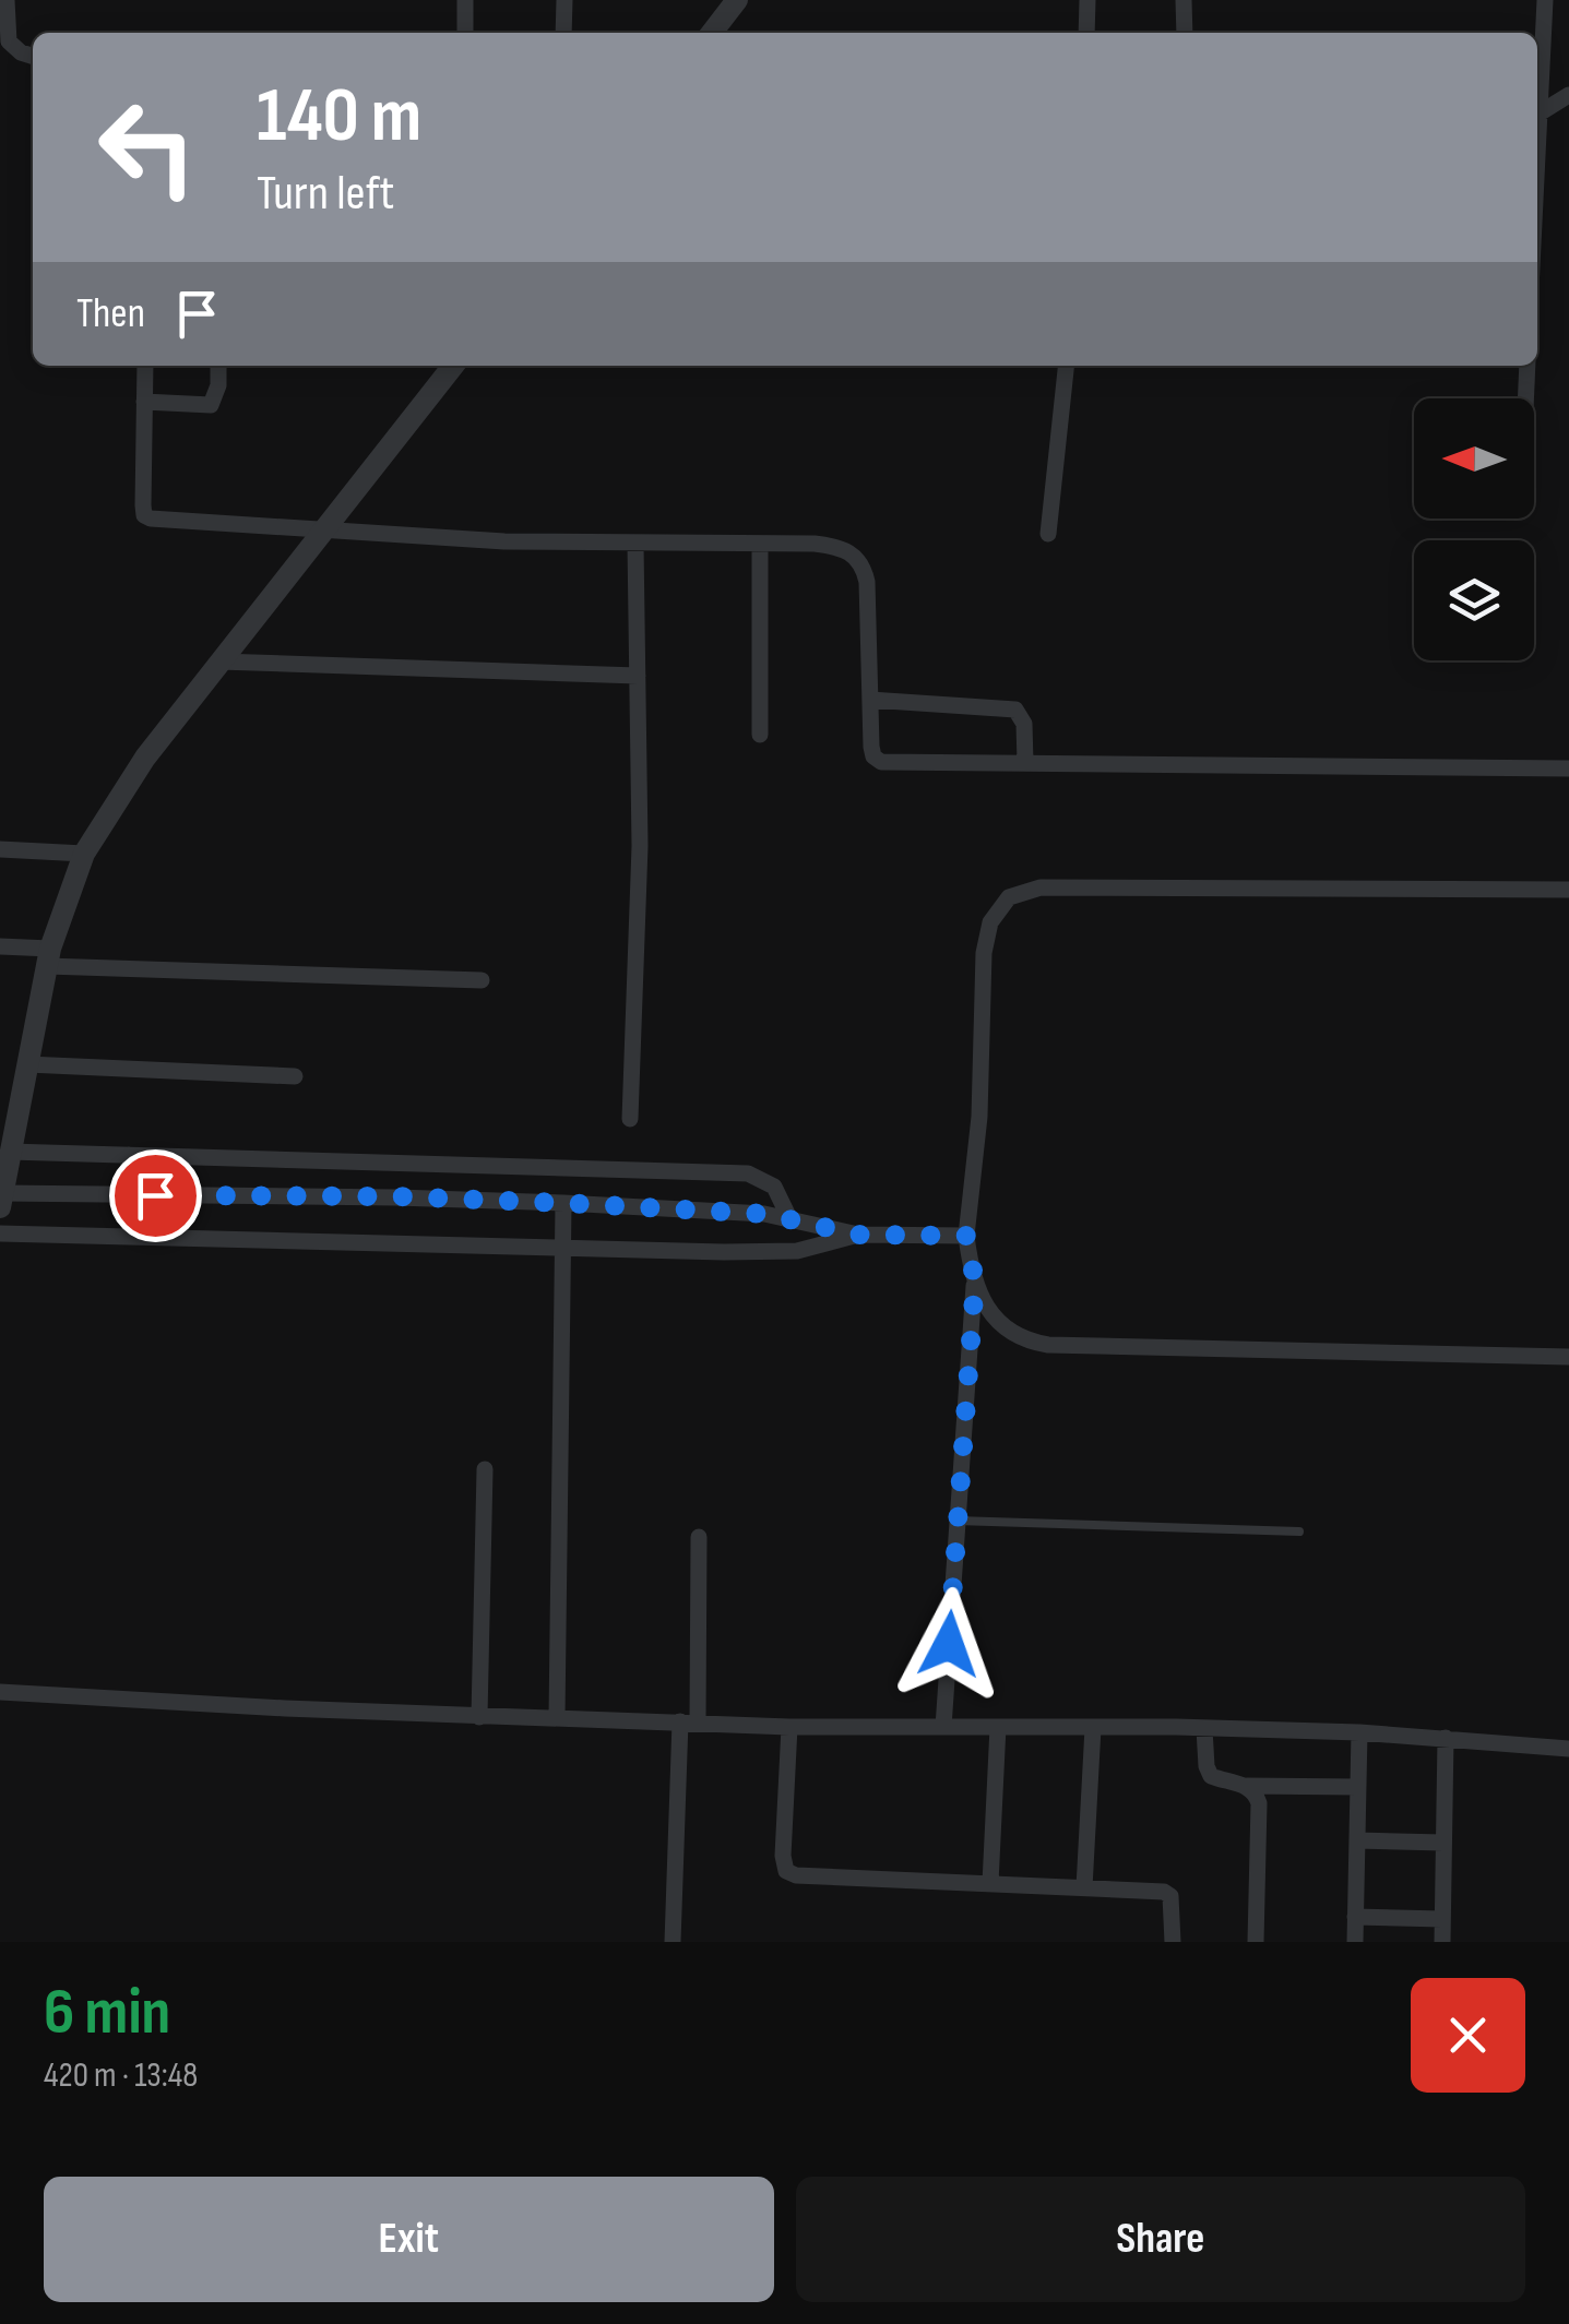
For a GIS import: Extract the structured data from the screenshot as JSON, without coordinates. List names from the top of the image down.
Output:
{
  "north": "left",
  "page": {
    "turn": ["140 m", "Turn left"],
    "then": "Then",
    "heading": ["6 min", "420 m · 13:48"],
    "buttons": ["Exit", "Share"]
  }
}
